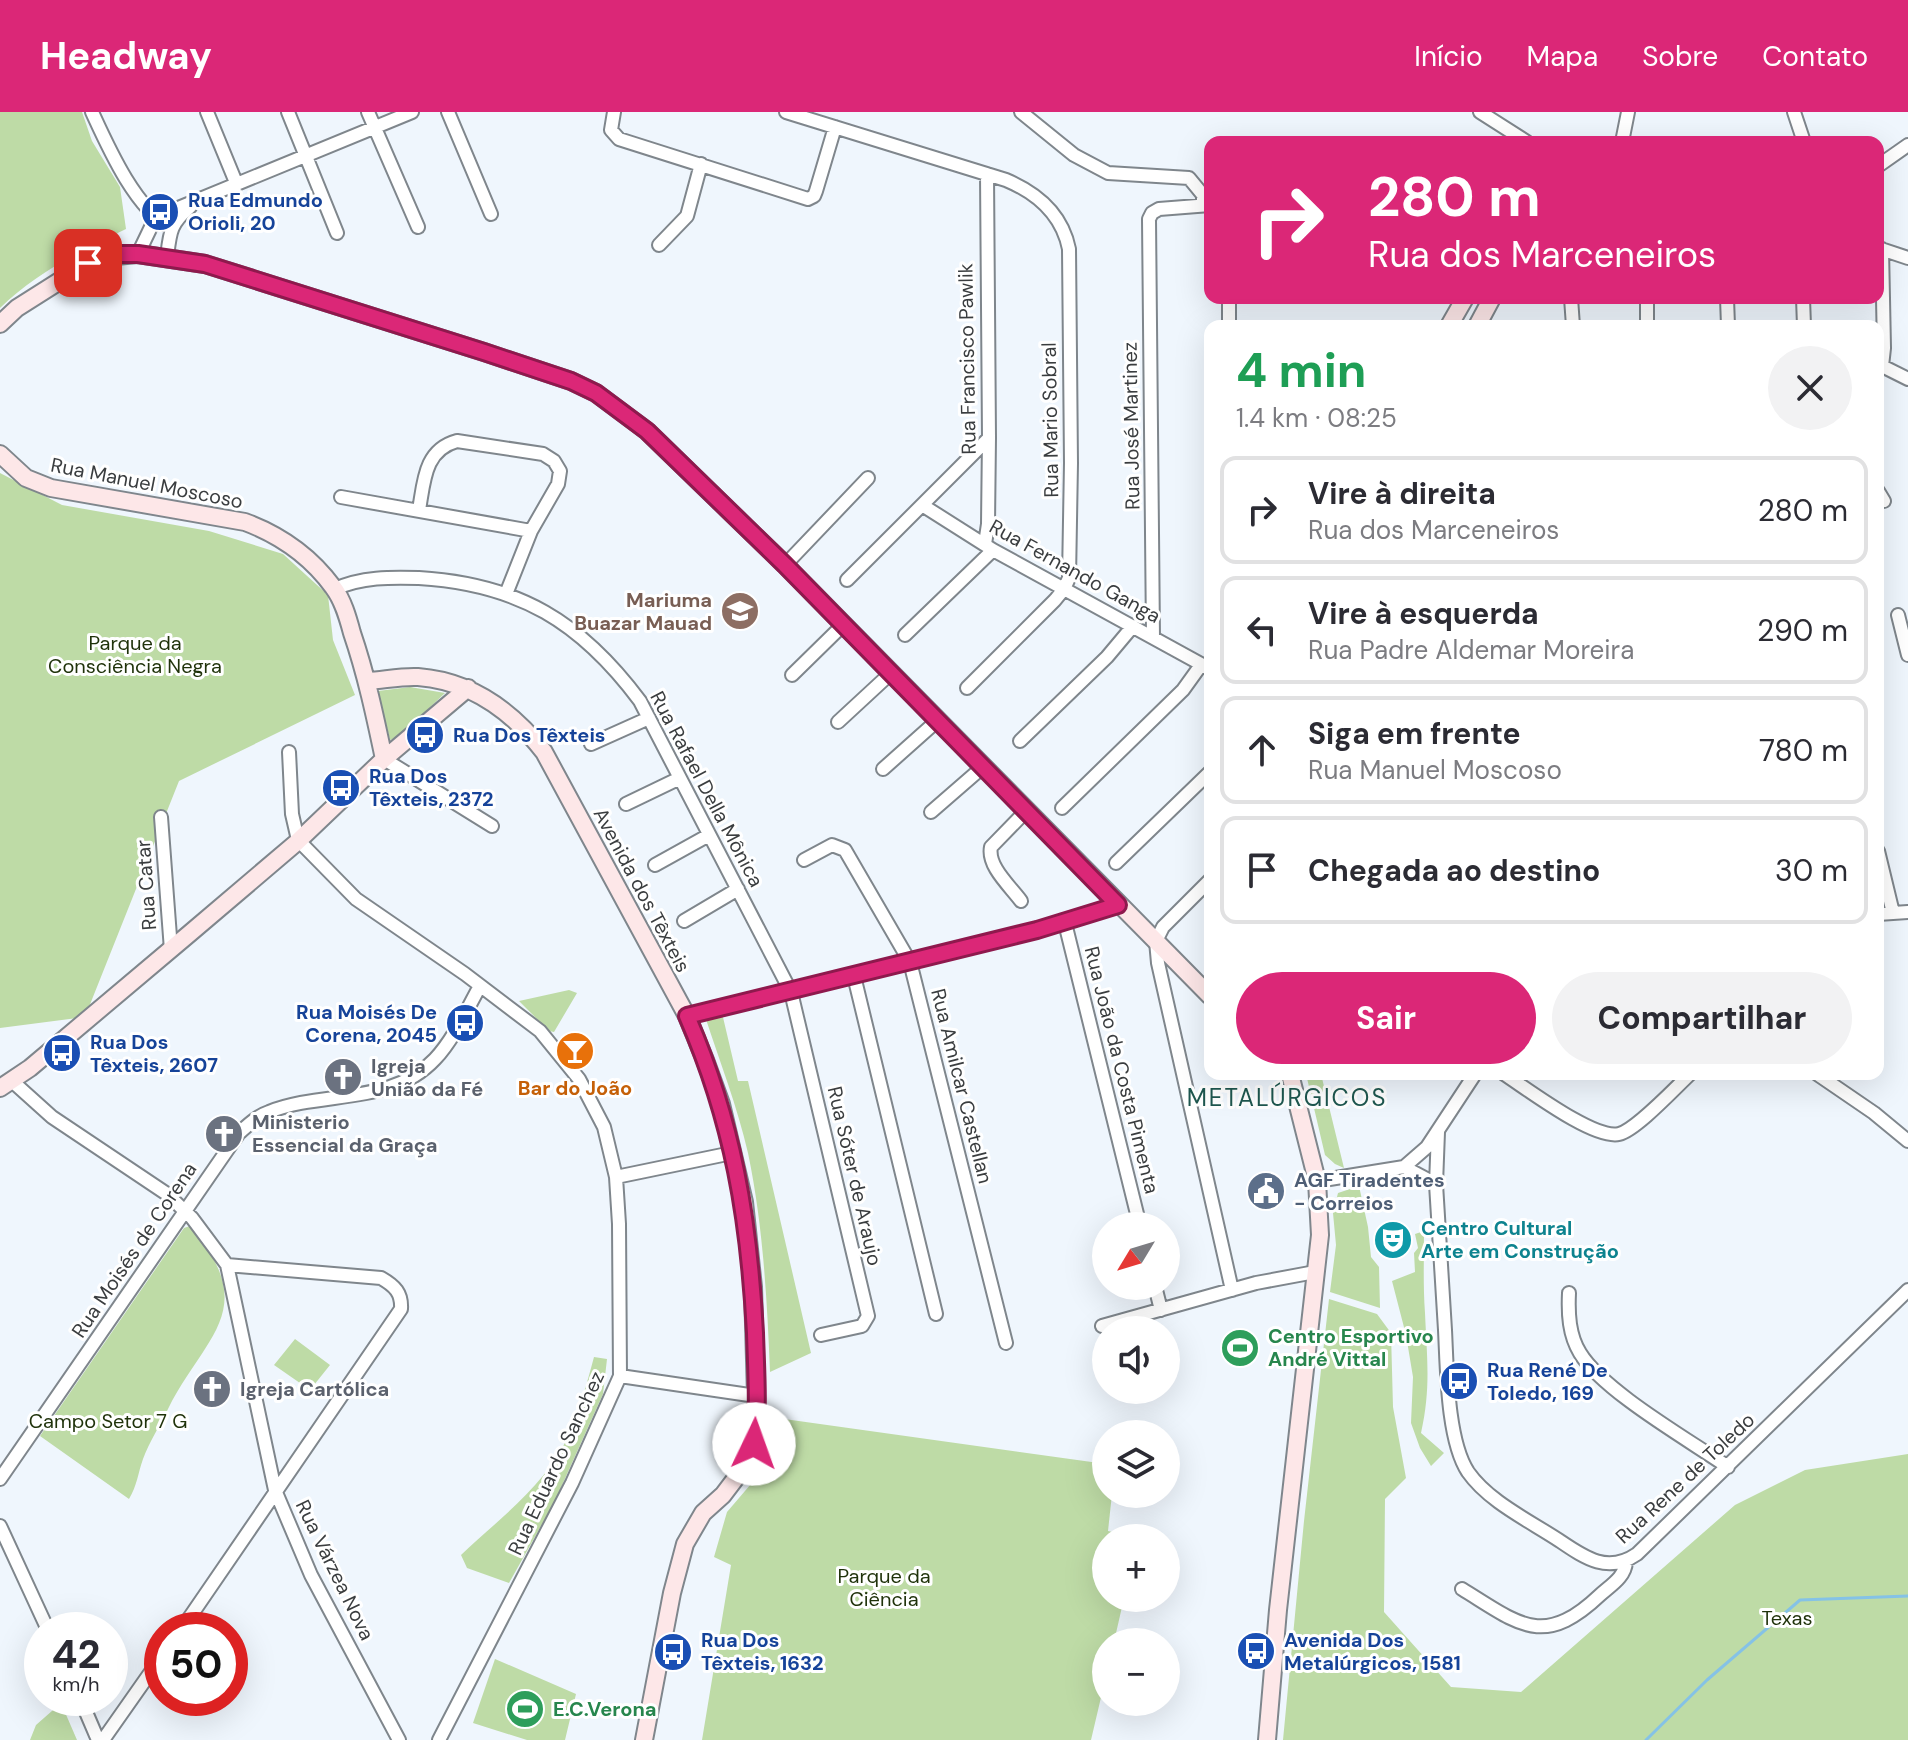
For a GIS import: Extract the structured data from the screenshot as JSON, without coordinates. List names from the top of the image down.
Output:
{
  "streets": {
    "main road": ["Rua Manuel Moscoso", "Avenida dos Têxteis"],
    "street": [
      "Rua Francisco Pawlik",
      "Rua Mario Sobral",
      "Rua José Martinez",
      "Rua Fernando Ganga",
      "Rua Rafael Della Mônica",
      "Rua Catar",
      "Rua João da Costa Pimenta",
      "Rua Amilcar Castellan",
      "Rua Sóter de Araujo",
      "Rua Moisés de Corena",
      "Rua Eduardo Sanchez",
      "Rua Rene de Toledo",
      "Rua Várzea Nova"
    ]
  },
  "crossings": [
    ["Rua Francisco Pawlik", "Rua Mario Sobral"],
    ["Rua Francisco Pawlik", "Rua Fernando Ganga"],
    ["Rua Mario Sobral", "Rua Fernando Ganga"],
    ["Rua José Martinez", "Rua Fernando Ganga"],
    ["Rua Manuel Moscoso", "Rua Rafael Della Mônica"],
    ["Rua Manuel Moscoso", "Avenida dos Têxteis"],
    ["Rua Rafael Della Mônica", "Rua Sóter de Araujo"],
    ["Rua Moisés de Corena", "Rua Eduardo Sanchez"],
    ["Rua Moisés de Corena", "Rua Várzea Nova"]
  ],
  "districts": ["METALÚRGICOS"],
  "parks": [
    "Parque da Consciência Negra",
    "Campo Setor 7 G",
    "Parque da Ciência",
    "Texas"
  ],
  "places": {
    "bus stop": [
      "Rua Edmundo Orioli, 20",
      "Rua Dos Têxteis",
      "Rua Dos Têxteis, 2372",
      "Rua Moisés De Corena, 2045",
      "Rua Dos Têxteis, 2607",
      "Rua René De Toledo, 169",
      "Avenida Dos Metalúrgicos, 1581",
      "Rua Dos Têxteis, 1632"
    ],
    "school or university": ["Mariuma Buazar Mauad"],
    "bar": ["Bar do João"],
    "church": ["Igreja União da Fé", "Ministerio Essencial da Graça", "Igreja Cartólica"],
    "public building": ["AGF Tiradentes - Correios"],
    "theatre": ["Centro Cultural Arte em Construção"],
    "sports": ["Centro Esportivo André Vittal", "E.C.Verona"]
  },
  "north": "bottom left",
  "page": {
    "header": "Headway",
    "nav": [
      "Início",
      "Mapa",
      "Sobre",
      "Contato"
    ],
    "turn": ["280 m", "Rua dos Marceneiros"],
    "heading": ["4 min", "1.4 km · 08:25"],
    "list": [
      {
        "name": "Vire à direita",
        "note": "Rua dos Marceneiros",
        "value": "280 m"
      },
      {
        "name": "Vire à esquerda",
        "note": "Rua Padre Aldemar Moreira",
        "value": "290 m"
      },
      {
        "name": "Siga em frente",
        "note": "Rua Manuel Moscoso",
        "value": "780 m"
      },
      {
        "name": "Chegada ao destino",
        "value": "30 m"
      }
    ],
    "buttons": ["Sair", "Compartilhar"],
    "map_buttons": ["+", "−"],
    "speed": "42 km/h",
    "limit": "50"
  }
}
